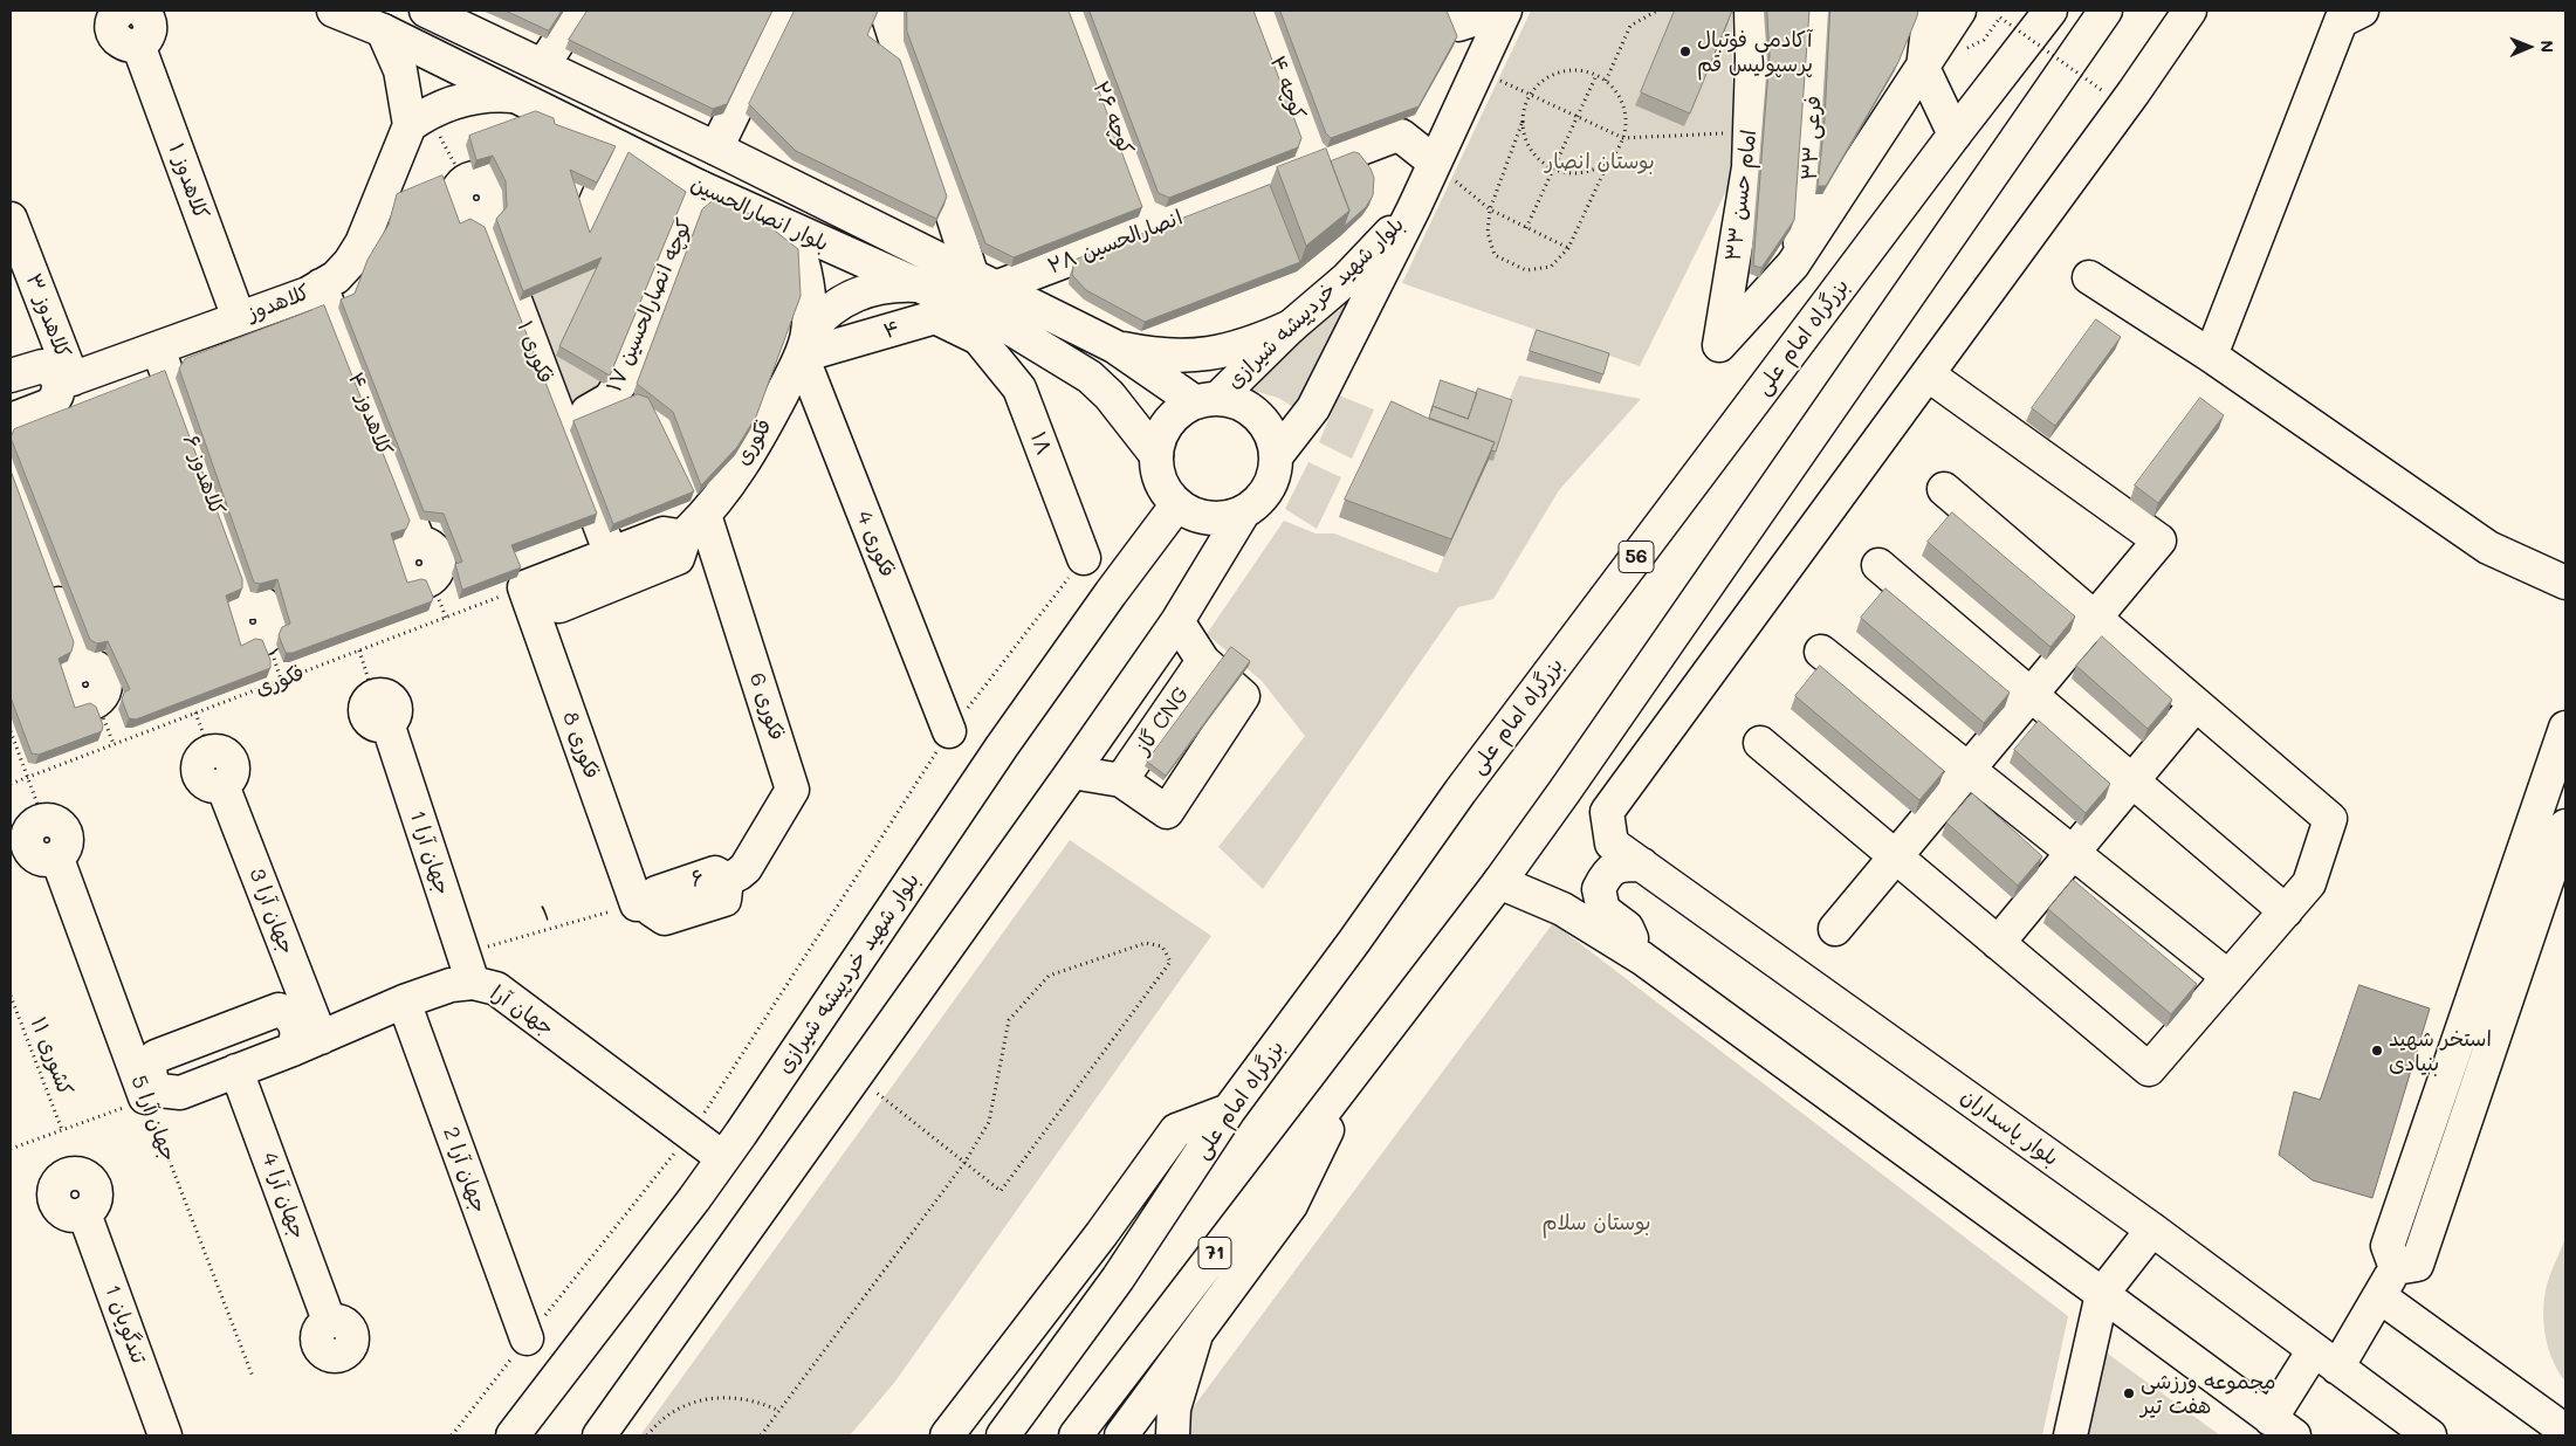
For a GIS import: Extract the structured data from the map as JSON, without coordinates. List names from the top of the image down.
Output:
{
  "streets": {
    "main road": [
      "کوچه ۴",
      "کوچه ۲۶",
      "فرعی ۳۳",
      "کلاهدوز ۱",
      "امام حسن ۳۳",
      "بلوار انصارالحسین",
      "انصارالحسین ۲۸",
      "کلاهدوز",
      "بلوار شهید خردپیشه شیرازی",
      "کوچه انصارالحسین ۱۷",
      "کلاهدوز ۳",
      "۴",
      "بزرگراه امام علی",
      "فکوری ۱",
      "کلاهدوز ۴",
      "فکوری",
      "۱۸",
      "کلاهدوز ۶",
      "فکوری 4",
      "56",
      "فکوری 6",
      "گاز CNG",
      "فکوری 8",
      "جهان آرا 1",
      "۶",
      "جهان آرا 3",
      "جهان آرا",
      "جهان آرا 5",
      "بلوار پاسداران",
      "جهان آرا 2",
      "جهان آرا 4",
      "71",
      "تندگویان 1"
    ],
    "path": ["۱", "کشوری ۱۱"]
  },
  "crossings": [
    ["کوچه ۴", "انصارالحسین ۲۸"],
    ["کوچه ۲۶", "انصارالحسین ۲۸"],
    ["فرعی ۳۳", "امام حسن ۳۳"],
    ["کلاهدوز ۱", "کلاهدوز"],
    ["بلوار انصارالحسین", "انصارالحسین ۲۸"],
    ["بلوار انصارالحسین", "بلوار شهید خردپیشه شیرازی"],
    ["بلوار انصارالحسین", "کوچه انصارالحسین ۱۷"],
    ["بلوار انصارالحسین", "فکوری"],
    ["انصارالحسین ۲۸", "بلوار شهید خردپیشه شیرازی"],
    ["کلاهدوز", "کلاهدوز ۳"],
    ["کلاهدوز", "کلاهدوز ۴"],
    ["کلاهدوز", "کلاهدوز ۶"],
    ["بلوار شهید خردپیشه شیرازی", "جهان آرا"],
    ["۴", "فکوری"],
    ["۴", "۱۸"],
    ["۴", "فکوری 4"],
    ["فکوری", "فکوری 4"],
    ["فکوری", "فکوری 6"],
    ["فکوری", "فکوری 8"],
    ["فکوری 6", "۶"],
    ["فکوری 8", "۶"],
    ["فکوری 8", "۱"],
    ["جهان آرا 1", "۱"],
    ["جهان آرا 1", "جهان آرا"],
    ["۶", "۱"],
    ["جهان آرا 3", "جهان آرا"],
    ["۱", "جهان آرا"],
    ["جهان آرا", "جهان آرا 5"],
    ["جهان آرا", "جهان آرا 2"],
    ["جهان آرا", "جهان آرا 4"]
  ],
  "parks": ["بوستان انصار", "بوستان سلام"],
  "places": ["آکادمی فوتبال پرسپولیس قم", "استخر شهید بنیادی", "مجموعه ورزشی هفت تیر"],
  "north": "right"
}
